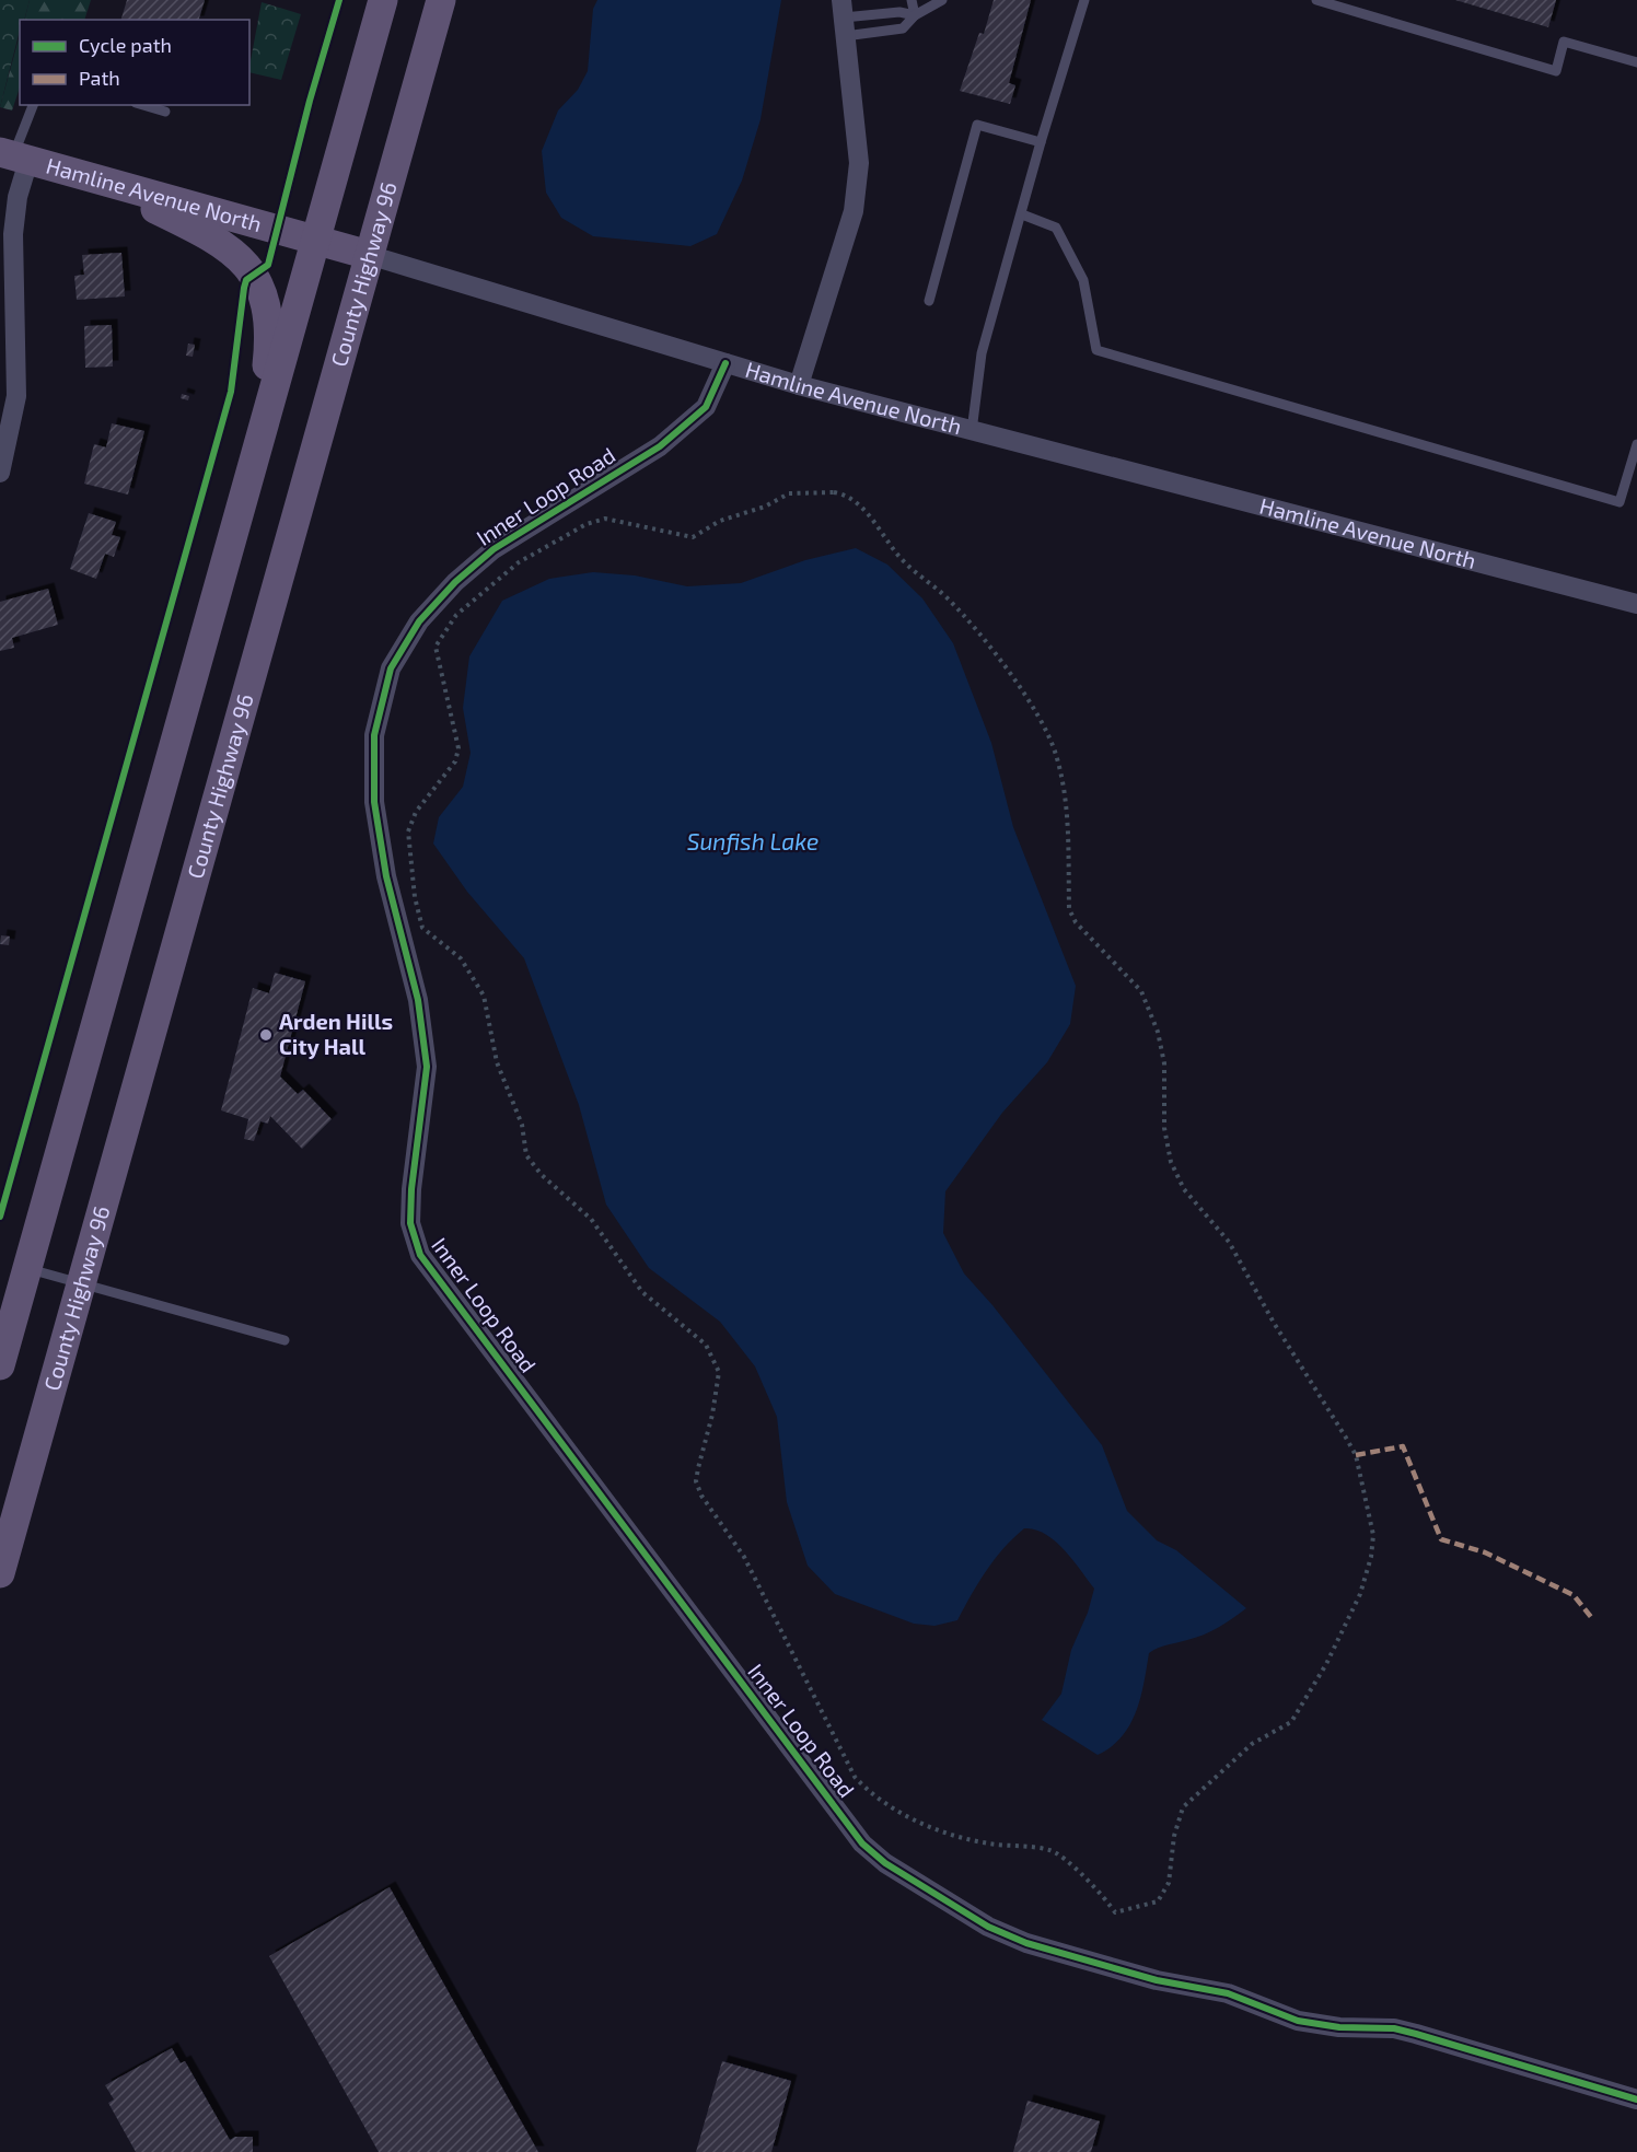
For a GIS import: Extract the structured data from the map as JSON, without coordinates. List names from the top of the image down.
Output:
{
  "streets": {
    "main road": ["Hamline Avenue North", "County Highway 96"],
    "street": ["Inner Loop Road"]
  },
  "crossings": [
    ["Hamline Avenue North", "County Highway 96"],
    ["Hamline Avenue North", "Inner Loop Road"]
  ],
  "water": ["Sunfish Lake"],
  "places": ["Arden Hills City Hall"],
  "legend": ["Cycle path", "Path"]
}
